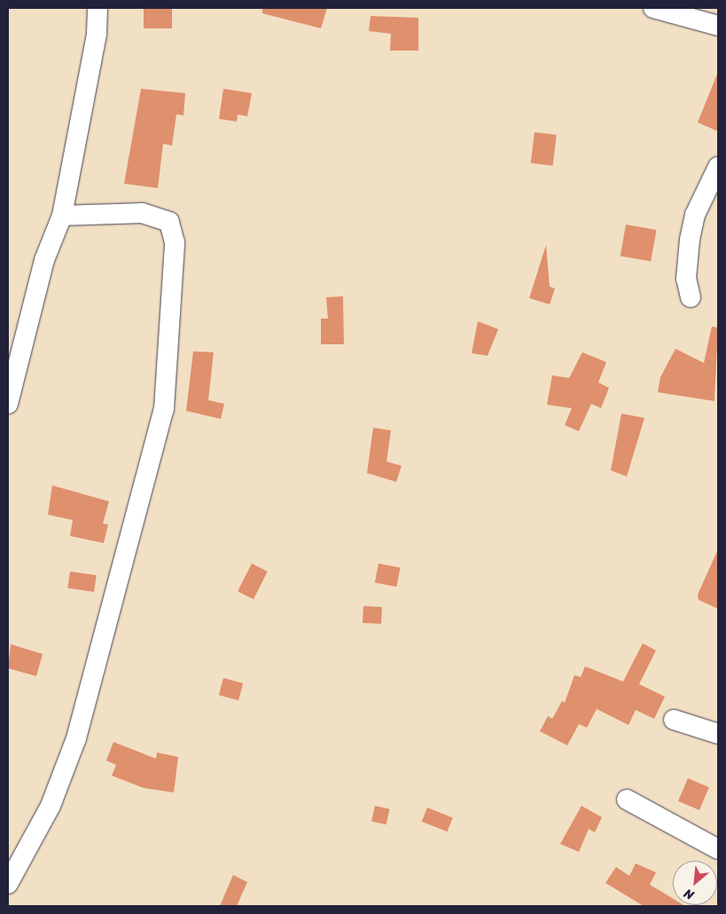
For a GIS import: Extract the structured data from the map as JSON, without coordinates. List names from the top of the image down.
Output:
{
  "north": "bottom left"
}
